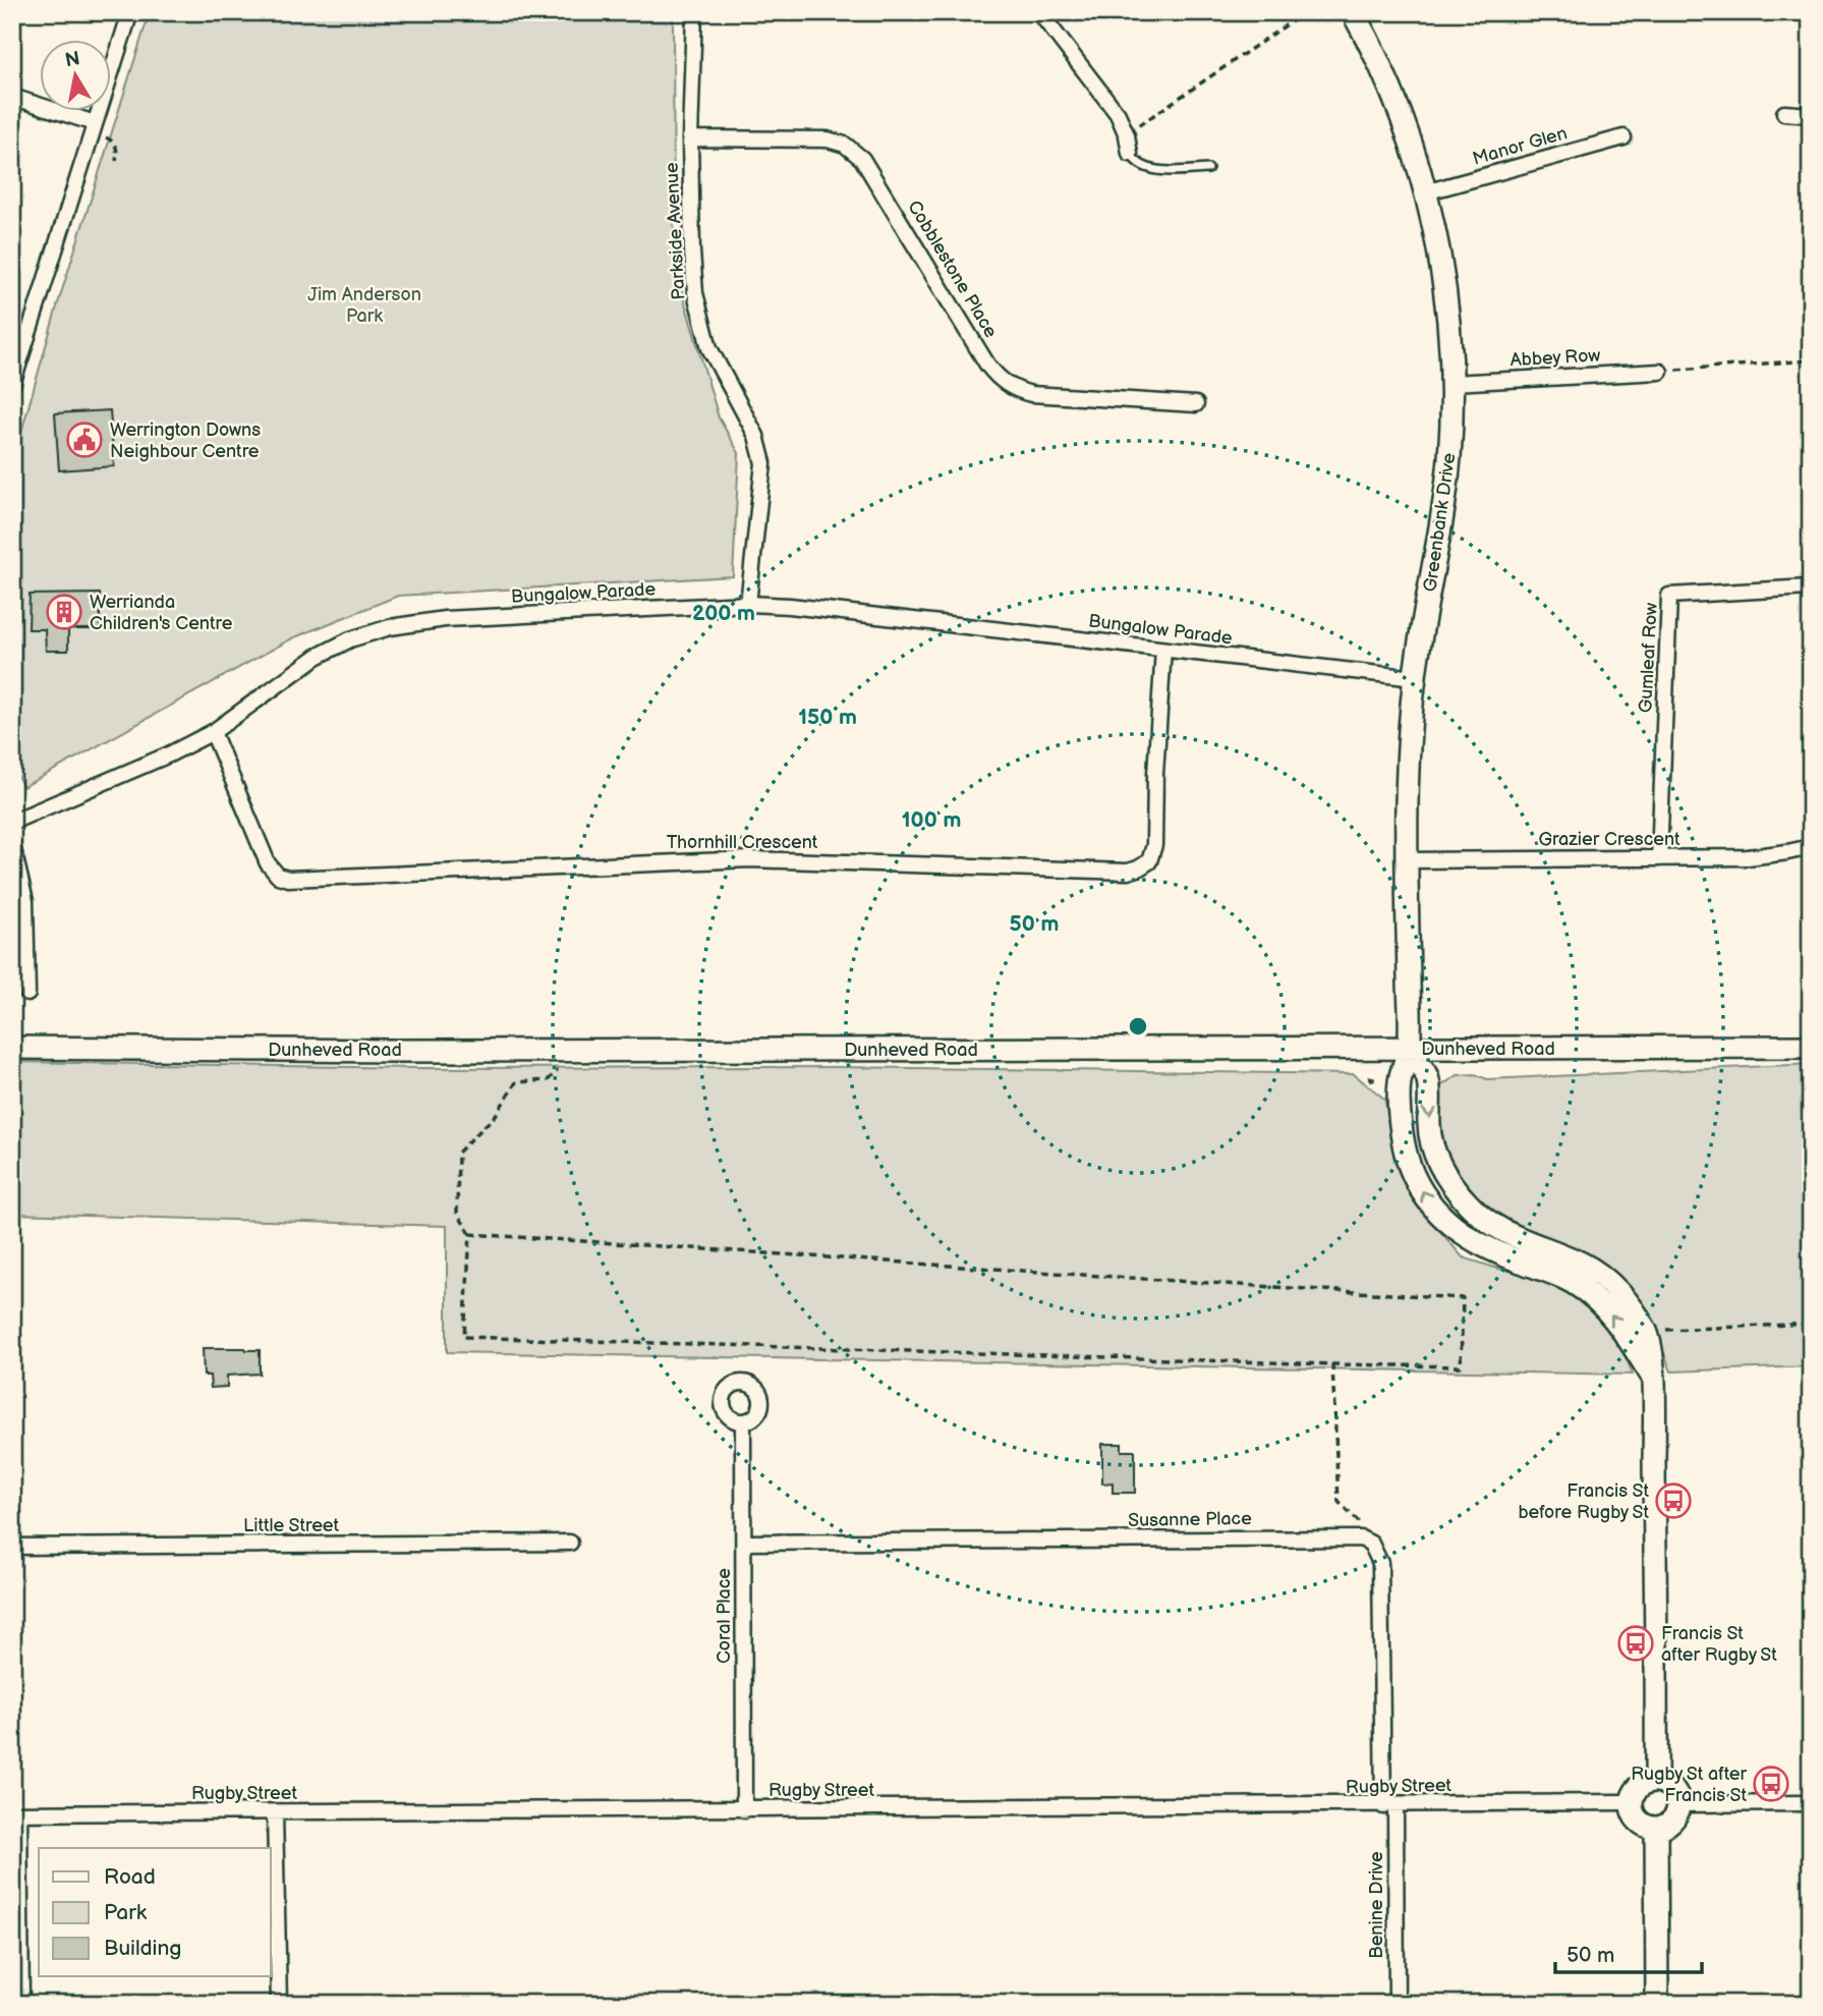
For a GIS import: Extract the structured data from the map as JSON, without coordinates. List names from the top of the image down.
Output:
{
  "streets": {
    "street": [
      "Manor Glen",
      "Parkside Avenue",
      "Cobblestone Place",
      "Abbey Row",
      "Greenbank Drive",
      "Bungalow Parade",
      "Gumleaf Row",
      "Grazier Crescent",
      "Thornhill Crescent",
      "Dunheved Road",
      "Susanne Place",
      "Little Street",
      "Coral Place",
      "Rugby Street",
      "Benine Drive"
    ]
  },
  "crossings": [
    ["Manor Glen", "Greenbank Drive"],
    ["Parkside Avenue", "Cobblestone Place"],
    ["Parkside Avenue", "Bungalow Parade"],
    ["Abbey Row", "Greenbank Drive"],
    ["Greenbank Drive", "Bungalow Parade"],
    ["Greenbank Drive", "Grazier Crescent"],
    ["Greenbank Drive", "Dunheved Road"],
    ["Greenbank Drive", "Rugby Street"],
    ["Bungalow Parade", "Thornhill Crescent"],
    ["Gumleaf Row", "Grazier Crescent"],
    ["Susanne Place", "Coral Place"],
    ["Coral Place", "Rugby Street"],
    ["Rugby Street", "Benine Drive"]
  ],
  "parks": ["Jim Anderson Park"],
  "places": {
    "public building": ["Werrington Downs Neighbour Centre"],
    "building": ["Werrianda Children's Centre"],
    "bus stop": ["Francis St before Rugby St", "Francis St after Rugby St", "Rugby St after Francis St"]
  },
  "legend": ["Road", "Park", "Building"],
  "scale_bar": "50 m",
  "north": "top",
  "rings": [
    "200 m",
    "150 m",
    "100 m",
    "50 m"
  ]
}
